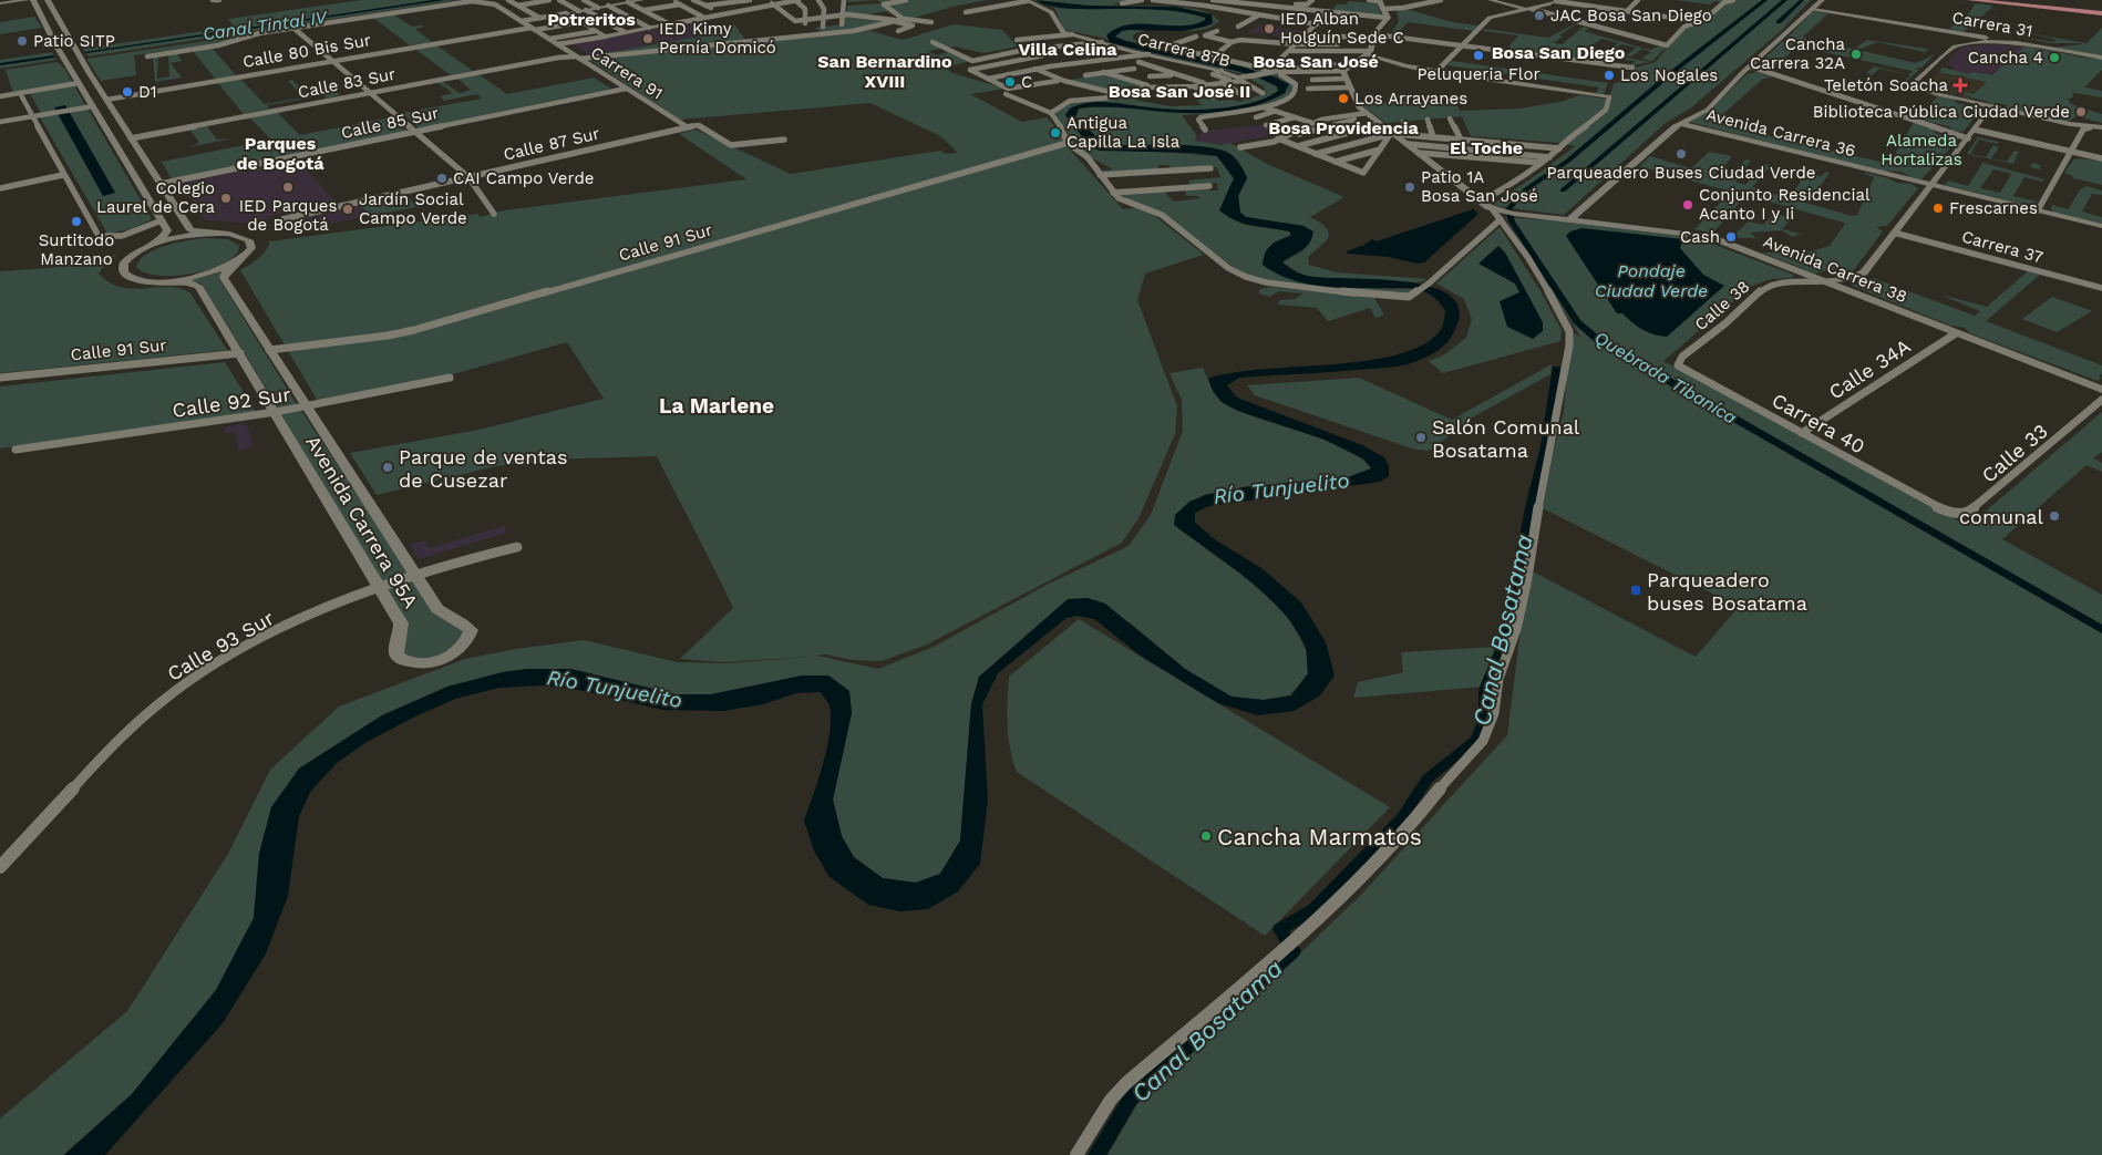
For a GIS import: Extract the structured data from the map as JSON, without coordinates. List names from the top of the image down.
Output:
{
  "streets": {
    "main road": ["Avenida Carrera 36", "Avenida Carrera 38", "Avenida Carrera 95A"],
    "street": [
      "Carrera 31",
      "Carrera 87B",
      "Calle 80 Bis Sur",
      "Carrera 91",
      "Calle 83 Sur",
      "Calle 85 Sur",
      "Calle 87 Sur",
      "Calle 91 Sur",
      "Carrera 37",
      "Calle 38",
      "Calle 34A",
      "Calle 92 Sur",
      "Carrera 40",
      "Calle 33",
      "Calle 93 Sur"
    ]
  },
  "crossings": [
    ["Calle 80 Bis Sur", "Carrera 91"],
    ["Carrera 91", "Calle 83 Sur"],
    ["Carrera 91", "Calle 85 Sur"],
    ["Carrera 91", "Calle 87 Sur"],
    ["Calle 91 Sur", "Avenida Carrera 95A"],
    ["Avenida Carrera 38", "Calle 38"],
    ["Avenida Carrera 38", "Calle 34A"],
    ["Calle 38", "Carrera 40"],
    ["Calle 34A", "Carrera 40"],
    ["Calle 92 Sur", "Avenida Carrera 95A"],
    ["Carrera 40", "Calle 33"],
    ["Avenida Carrera 95A", "Calle 93 Sur"]
  ],
  "districts": [
    "Potreritos",
    "Villa Celina",
    "Bosa San Diego",
    "San Bernardino XVIII",
    "Bosa San José",
    "Bosa San José II",
    "Bosa Providencia",
    "Parques de Bogotá",
    "El Toche",
    "La Marlene"
  ],
  "water": [
    "Canal Tintal IV",
    "Pondaje Ciudad Verde",
    "Quebrada Tibaníca",
    "Río Tunjuelito",
    "Canal Bosatama"
  ],
  "parks": ["Alameda Hortalizas"],
  "places": {
    "other": [
      "JAC Bosa San Diego",
      "IED Alban Holguín Sede C",
      "IED Kimy Pernía Domicó",
      "Patio SITP",
      "Cancha Carrera 32A",
      "Peluqueria Flor",
      "Cancha 4",
      "Los Nogales",
      "C",
      "D1",
      "Los Arrayanes",
      "Biblioteca Pública Ciudad Verde",
      "Antigua Capilla La Isla",
      "Parqueadero Buses Ciudad Verde",
      "CAI Campo Verde",
      "IED Parques de Bogotá",
      "Patio 1A Bosa San José",
      "Colegio Laurel de Cera",
      "Conjunto Residencial Acanto I y Ii",
      "Frescarnes",
      "Jardín Social Campo Verde",
      "Surtitodo Manzano",
      "Cash",
      "Salón Comunal Bosatama",
      "Parque de ventas de Cusezar",
      "comunal",
      "Cancha Marmatos"
    ],
    "health": ["Teletón Soacha"],
    "transit": ["Parqueadero buses Bosatama"]
  }
}
